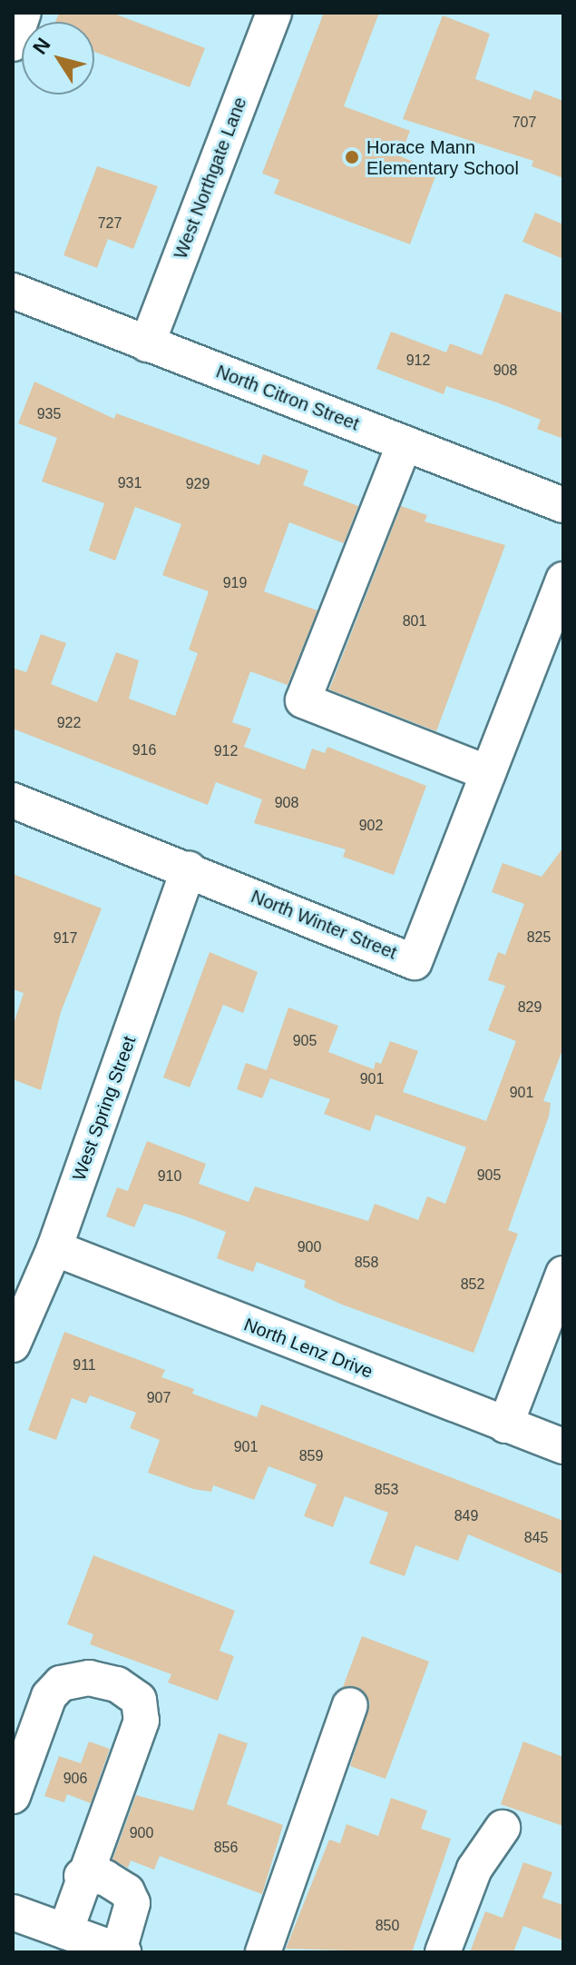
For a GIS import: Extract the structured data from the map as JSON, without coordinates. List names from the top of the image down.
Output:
{
  "streets": {
    "street": [
      "West Northgate Lane",
      "North Citron Street",
      "North Winter Street",
      "West Spring Street",
      "North Lenz Drive"
    ]
  },
  "crossings": [
    ["West Northgate Lane", "North Citron Street"],
    ["North Winter Street", "West Spring Street"],
    ["West Spring Street", "North Lenz Drive"]
  ],
  "places": ["Horace Mann Elementary School"],
  "house_numbers": [
    "707",
    "727",
    "912",
    "908",
    "935",
    "931",
    "929",
    "919",
    "801",
    "922",
    "916",
    "912",
    "908",
    "902",
    "825",
    "917",
    "829",
    "905",
    "901",
    "901",
    "905",
    "910",
    "900",
    "858",
    "852",
    "911",
    "907",
    "901",
    "859",
    "853",
    "849",
    "845",
    "906",
    "900",
    "856",
    "850"
  ],
  "north": "top left"
}
